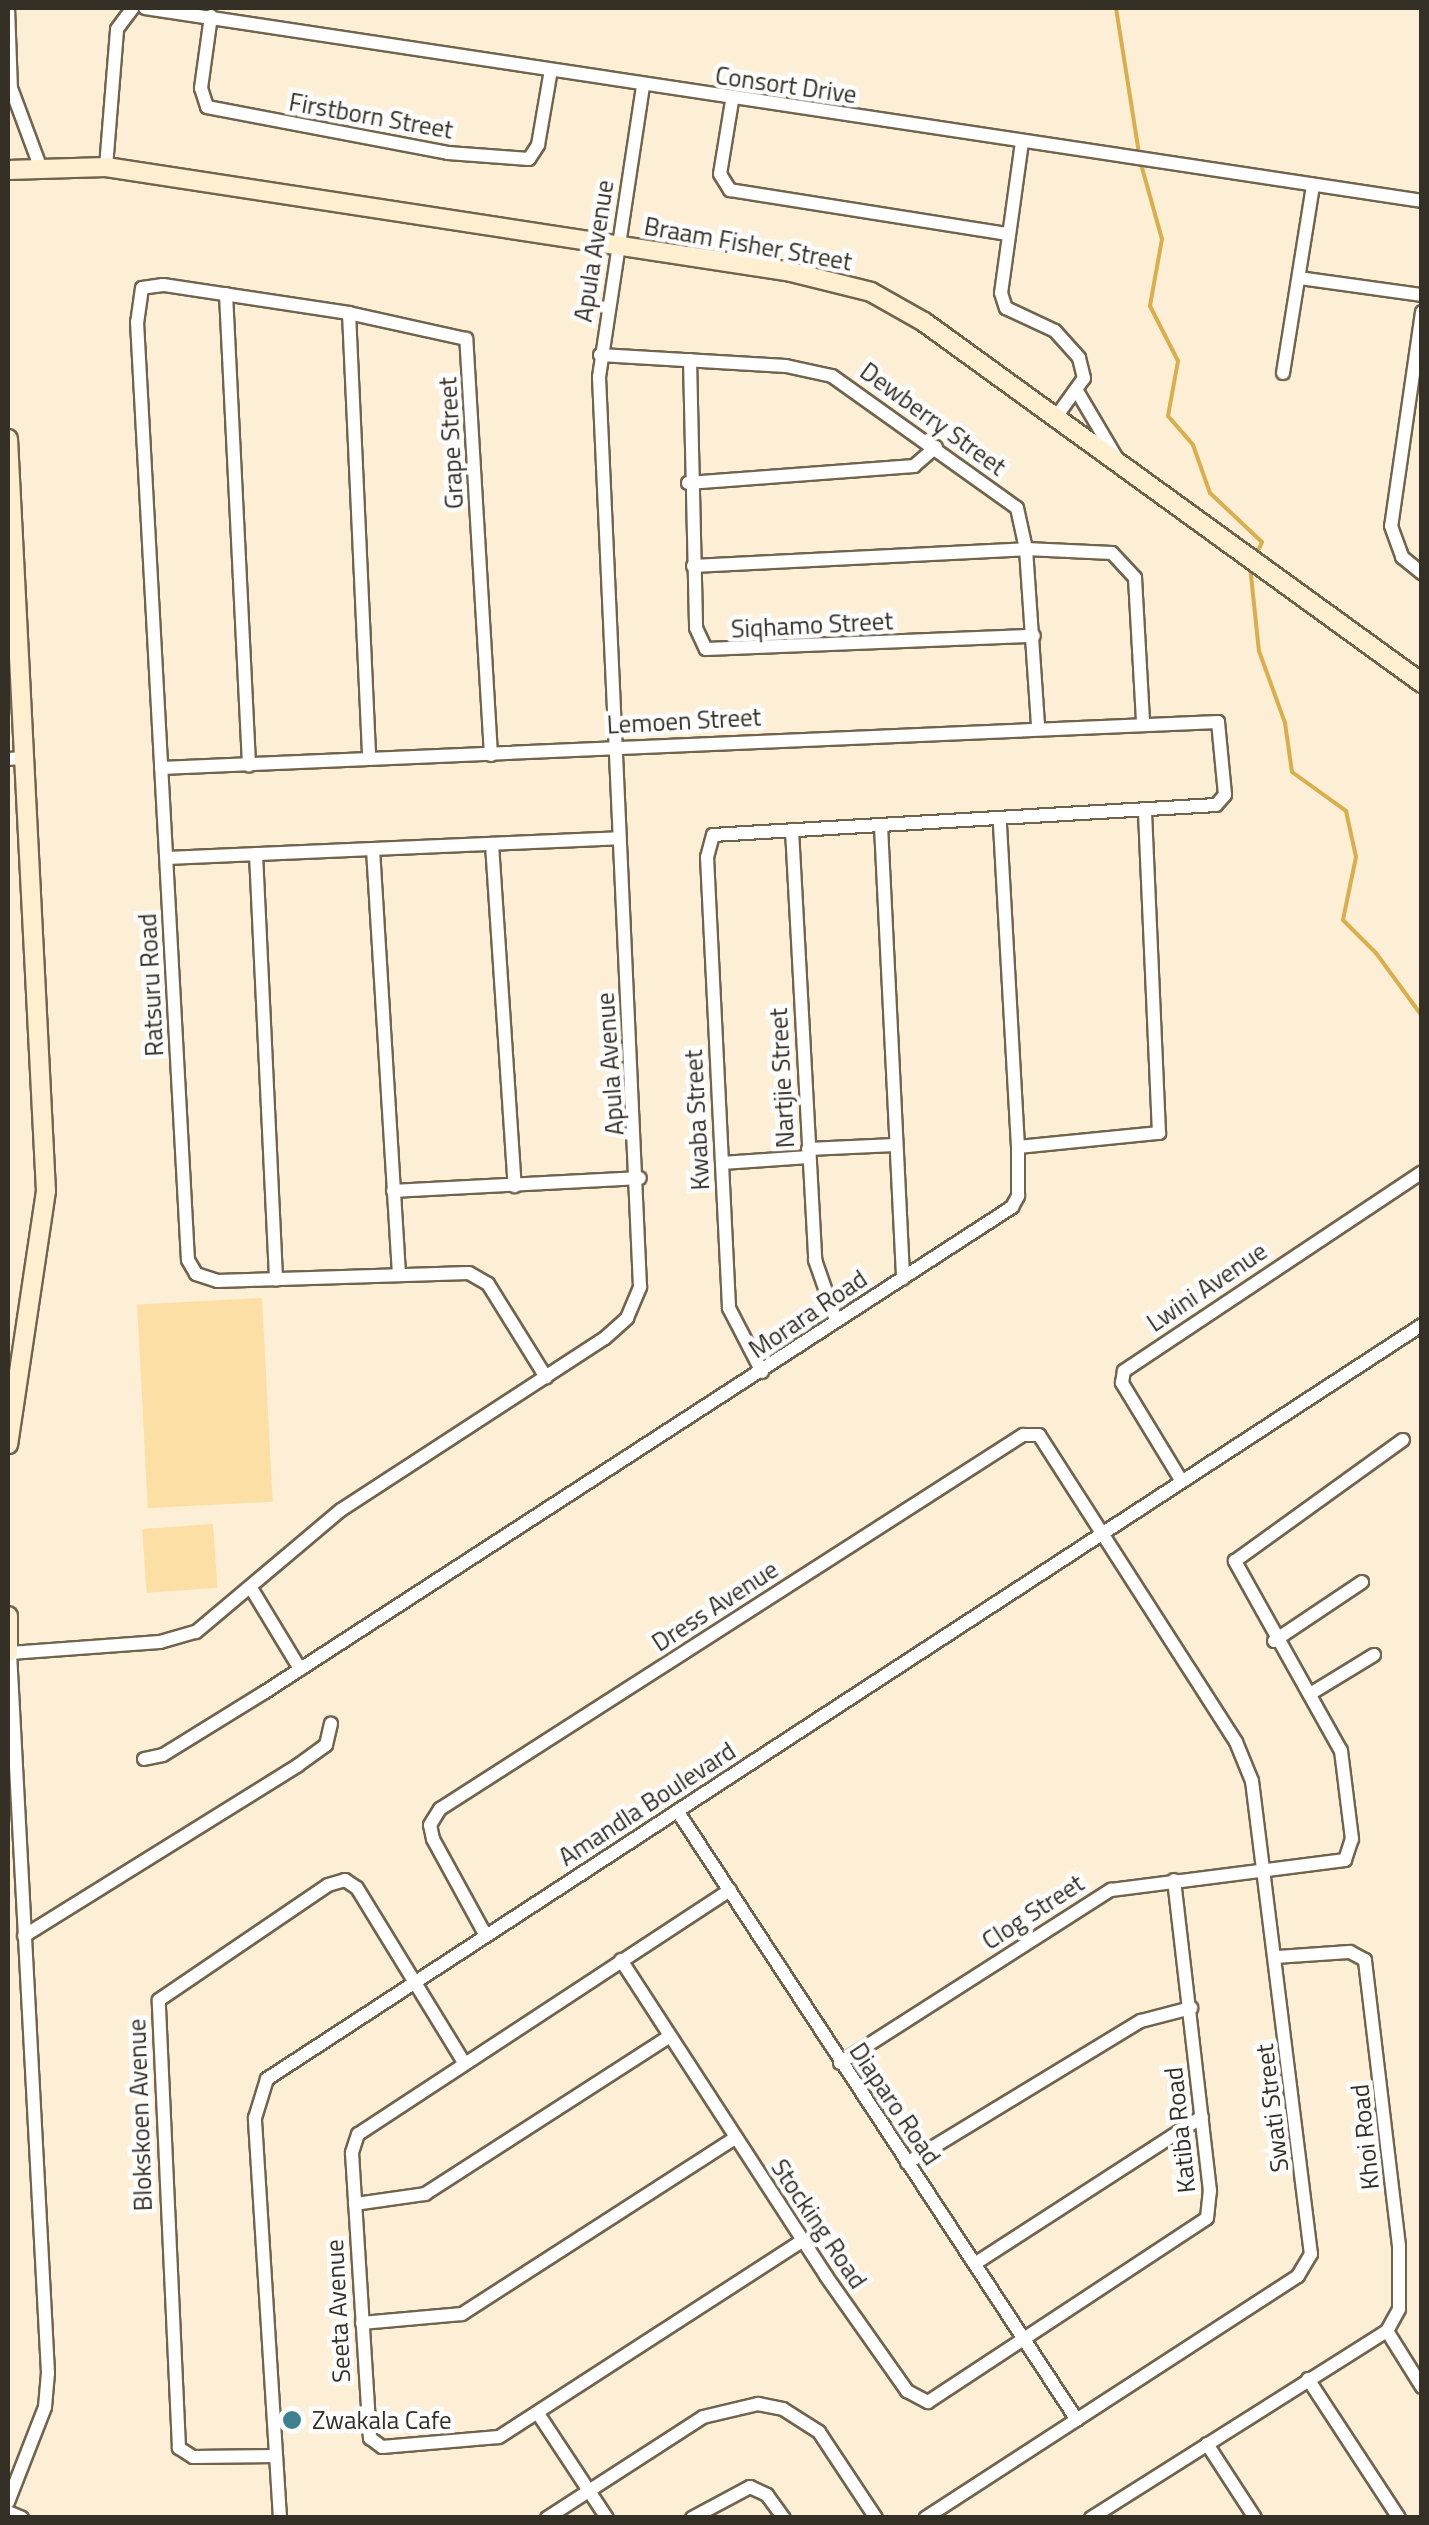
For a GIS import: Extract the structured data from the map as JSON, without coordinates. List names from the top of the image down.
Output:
{
  "streets": {
    "street": [
      "Consort Drive",
      "Firstborn Street",
      "Braam Fisher Street",
      "Apula Avenue",
      "Dewberry Street",
      "Grape Street",
      "Siqhamo Street",
      "Lemoen Street",
      "Ratsuru Road",
      "Nartjie Street",
      "Kwaba Street",
      "Lwini Avenue",
      "Morara Road",
      "Dress Avenue",
      "Amandla Boulevard",
      "Clog Street",
      "Diaparo Road",
      "Swati Street",
      "Blokskoen Avenue",
      "Katiba Road",
      "Khoi Road",
      "Stocking Road",
      "Seeta Avenue"
    ]
  },
  "crossings": [
    ["Consort Drive", "Firstborn Street"],
    ["Consort Drive", "Apula Avenue"],
    ["Braam Fisher Street", "Apula Avenue"],
    ["Apula Avenue", "Dewberry Street"],
    ["Apula Avenue", "Lemoen Street"],
    ["Apula Avenue", "Ratsuru Road"],
    ["Dewberry Street", "Siqhamo Street"],
    ["Dewberry Street", "Lemoen Street"],
    ["Grape Street", "Lemoen Street"],
    ["Grape Street", "Ratsuru Road"],
    ["Lemoen Street", "Ratsuru Road"],
    ["Nartjie Street", "Kwaba Street"],
    ["Nartjie Street", "Morara Road"],
    ["Kwaba Street", "Morara Road"],
    ["Lwini Avenue", "Amandla Boulevard"],
    ["Dress Avenue", "Amandla Boulevard"],
    ["Dress Avenue", "Swati Street"],
    ["Amandla Boulevard", "Diaparo Road"],
    ["Amandla Boulevard", "Swati Street"],
    ["Amandla Boulevard", "Blokskoen Avenue"],
    ["Clog Street", "Diaparo Road"],
    ["Clog Street", "Swati Street"],
    ["Clog Street", "Katiba Road"],
    ["Diaparo Road", "Swati Street"],
    ["Diaparo Road", "Katiba Road"],
    ["Diaparo Road", "Stocking Road"],
    ["Diaparo Road", "Seeta Avenue"],
    ["Swati Street", "Khoi Road"],
    ["Blokskoen Avenue", "Seeta Avenue"],
    ["Katiba Road", "Stocking Road"],
    ["Stocking Road", "Seeta Avenue"]
  ],
  "places": ["Zwakala Cafe"]
}
